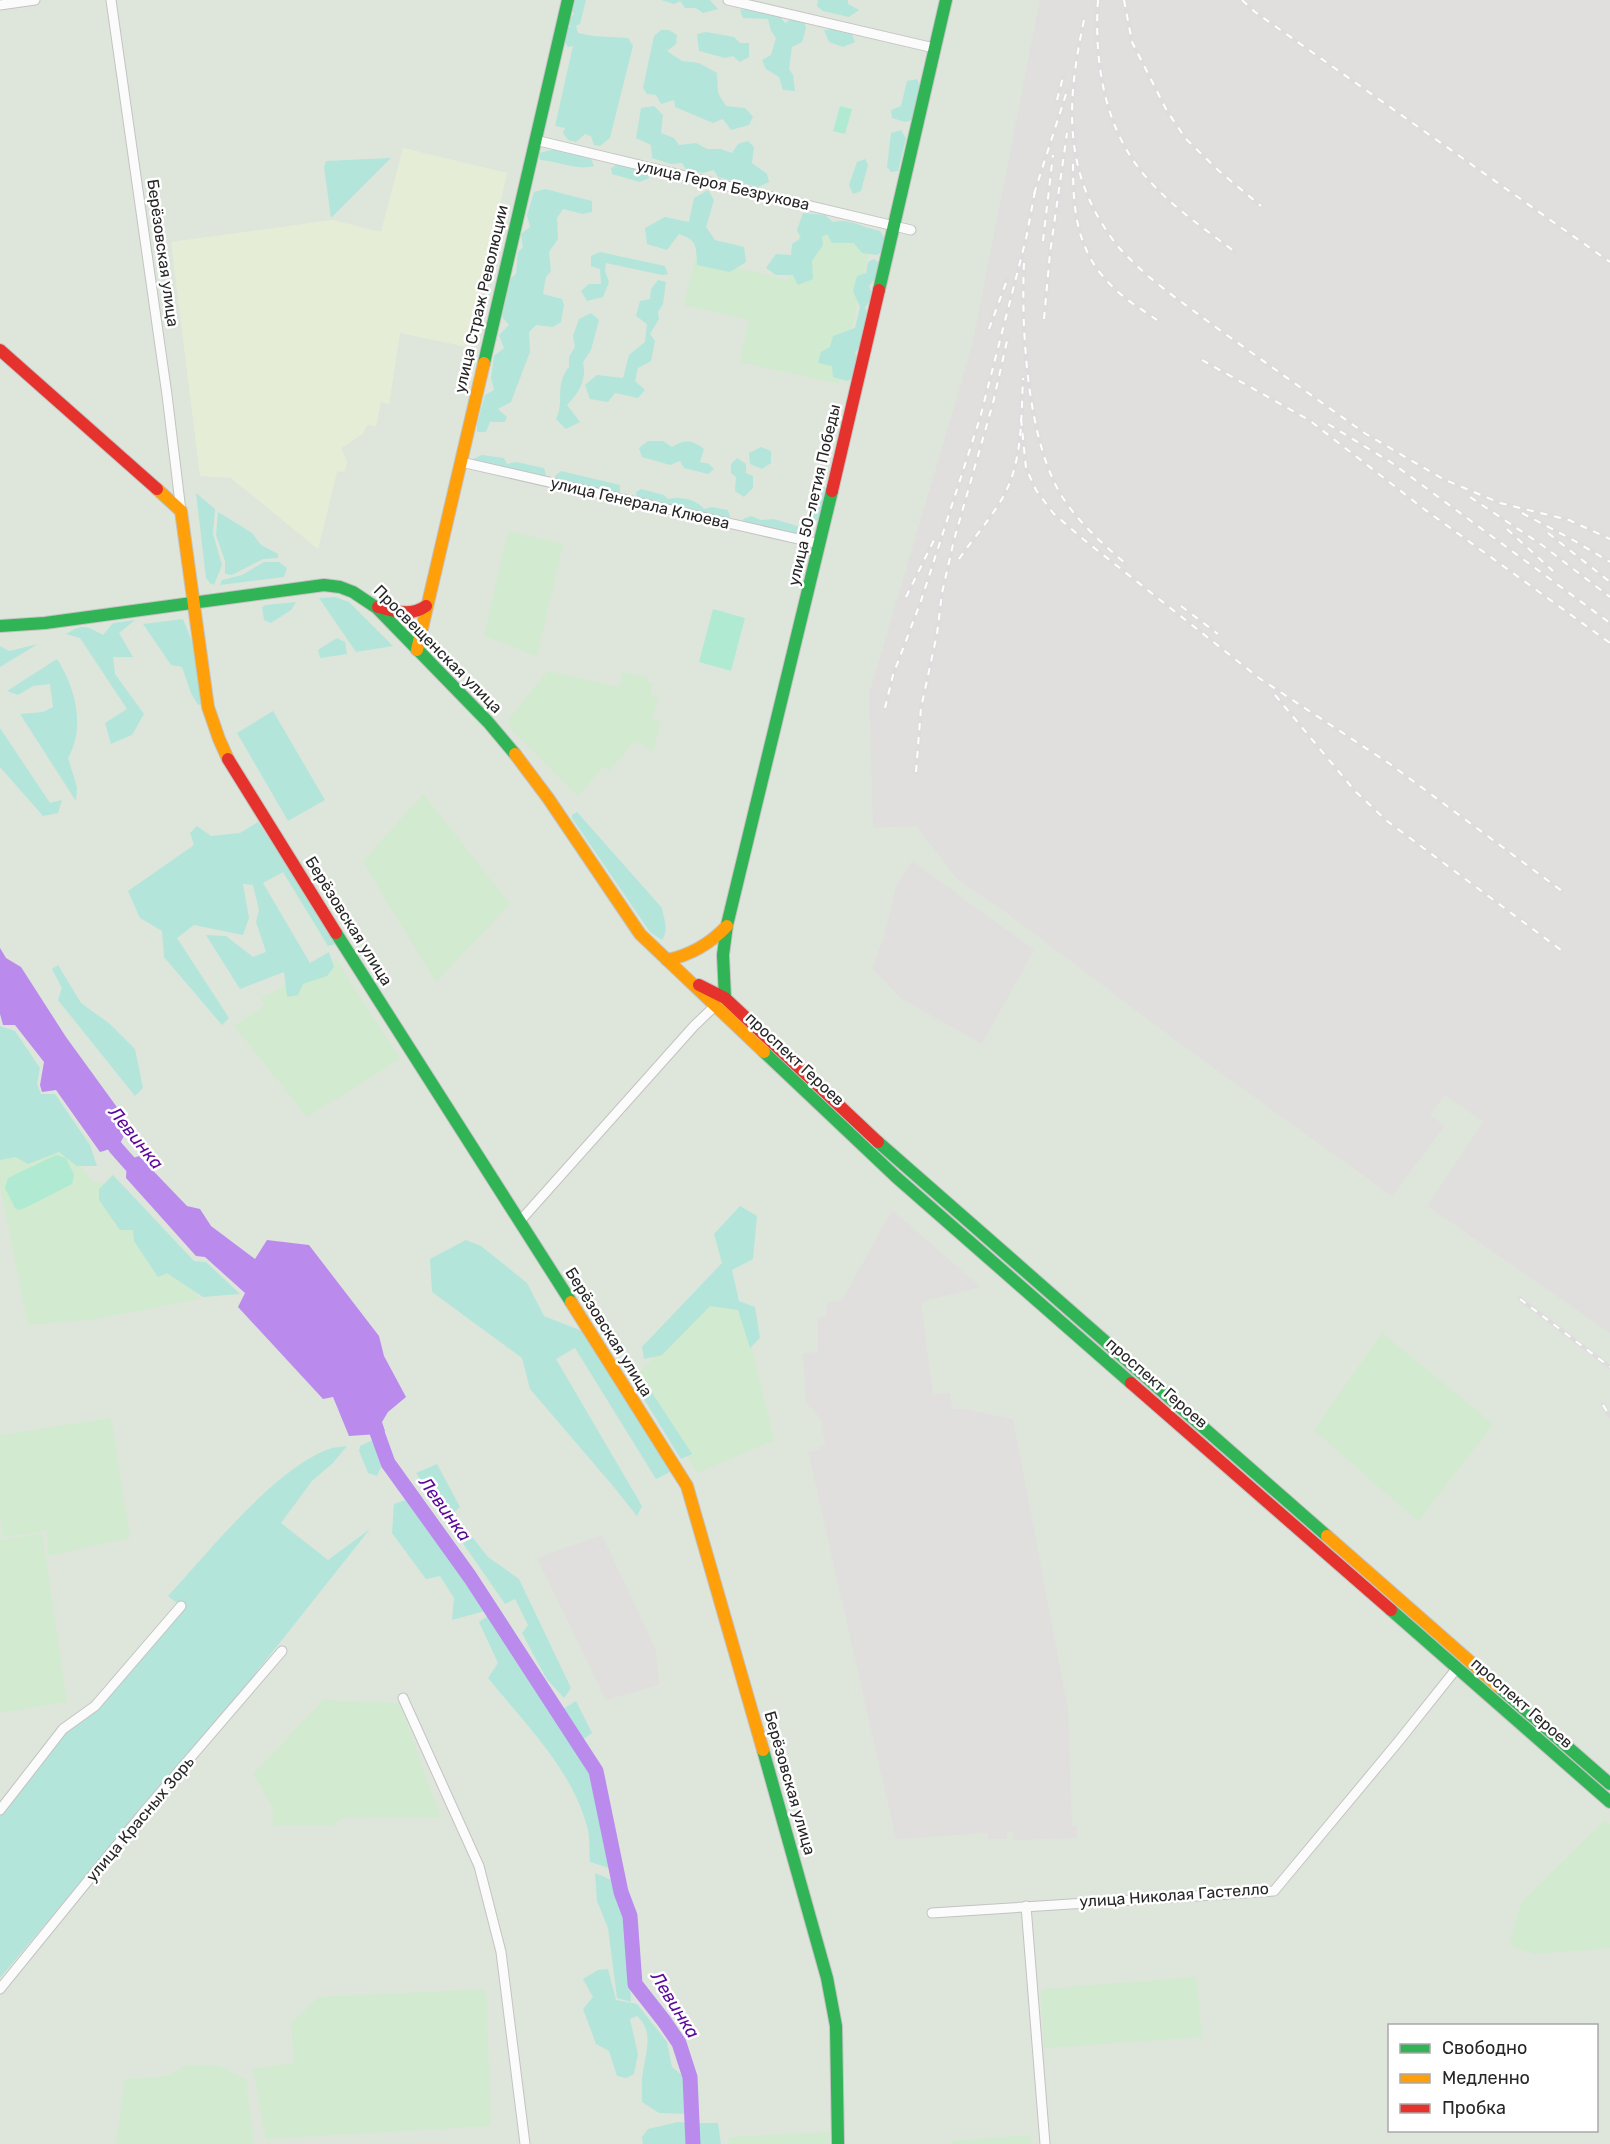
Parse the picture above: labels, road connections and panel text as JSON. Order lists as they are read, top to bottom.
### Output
{
  "streets": {
    "street": [
      "улица Героя Безрукова",
      "Берёзовская улица",
      "улица Страж Революции",
      "улица 50-летия Победы",
      "улица Генерала Клюева",
      "Просвещенская улица",
      "проспект Героев",
      "улица Красных Зорь",
      "улица Николая Гастелло"
    ]
  },
  "crossings": [
    ["улица Героя Безрукова", "улица Страж Революции"],
    ["улица Героя Безрукова", "улица 50-летия Победы"],
    ["Берёзовская улица", "Просвещенская улица"],
    ["улица Страж Революции", "улица Генерала Клюева"],
    ["улица Страж Революции", "Просвещенская улица"],
    ["улица 50-летия Победы", "улица Генерала Клюева"],
    ["улица 50-летия Победы", "проспект Героев"],
    ["Просвещенская улица", "проспект Героев"],
    ["проспект Героев", "улица Николая Гастелло"]
  ],
  "water": ["Левинка"],
  "legend": ["Свободно", "Медленно", "Пробка"]
}
